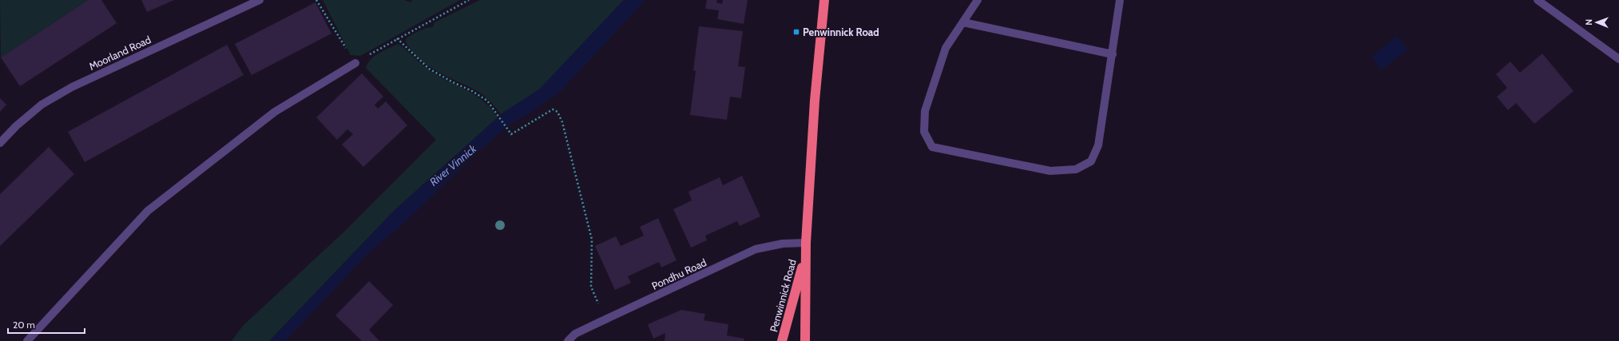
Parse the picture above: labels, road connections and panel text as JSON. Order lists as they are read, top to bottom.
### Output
{
  "streets": {
    "highway": ["Penwinnick Road"],
    "street": ["Moorland Road", "Pondhu Road"]
  },
  "crossings": [
    ["Pondhu Road", "Penwinnick Road"]
  ],
  "water": ["River Vinnick"],
  "places": {
    "transit": ["Penwinnick Road"]
  },
  "scale_bar": "20 m",
  "north": "left"
}
